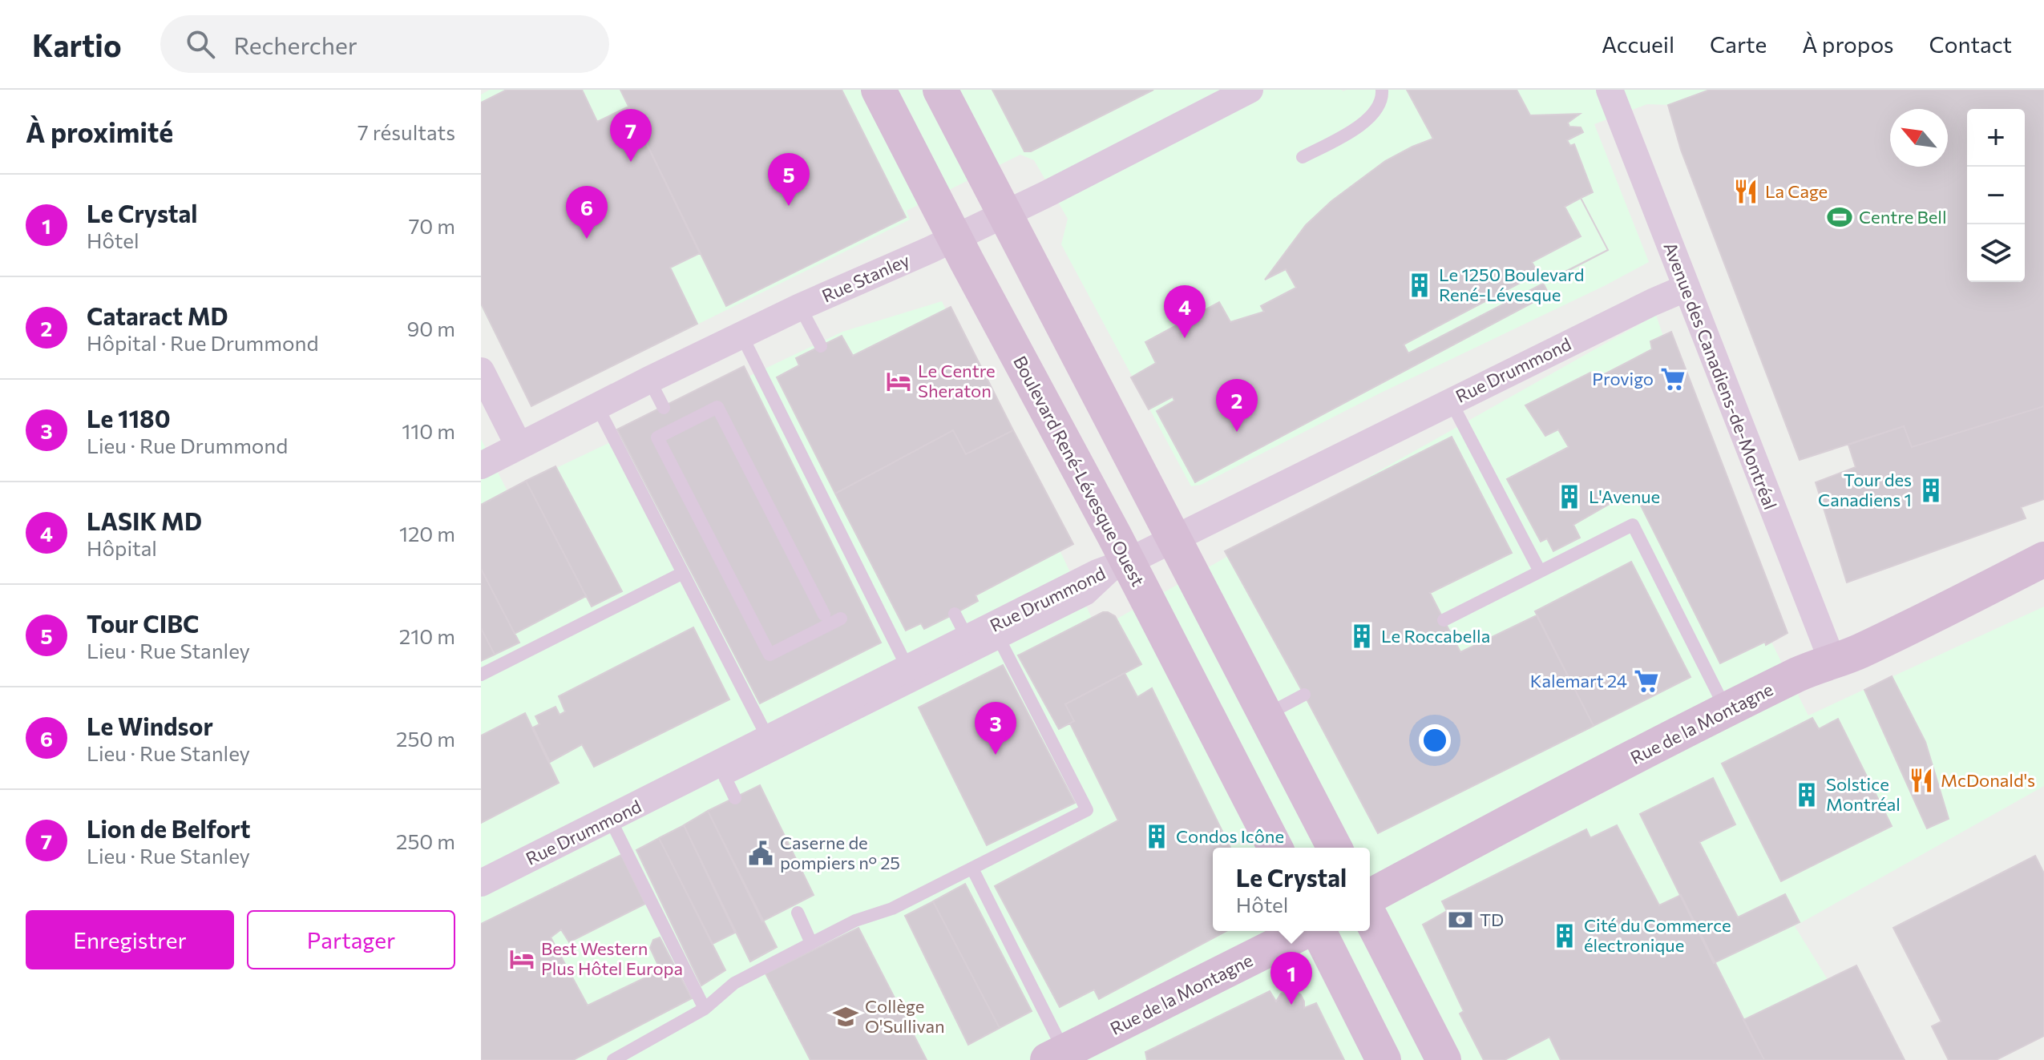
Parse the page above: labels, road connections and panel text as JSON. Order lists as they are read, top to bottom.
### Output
{
  "streets": {
    "main road": ["Boulevard René-Lévesque Ouest", "Rue de la Montagne"],
    "street": ["Rue Stanley", "Rue Drummond", "Avenue des Canadiens-de-Montréal"]
  },
  "crossings": [
    ["Rue Stanley", "Boulevard René-Lévesque Ouest"],
    ["Rue Drummond", "Avenue des Canadiens-de-Montréal"],
    ["Rue Drummond", "Boulevard René-Lévesque Ouest"],
    ["Avenue des Canadiens-de-Montréal", "Rue de la Montagne"]
  ],
  "places": {
    "restaurant": ["La Cage", "McDonald's"],
    "sports": ["Centre Bell"],
    "building": [
      "Le 1250 Boulevard René-Lévesque",
      "Tour des Canadiens 1",
      "L'Avenue",
      "Le Roccabella",
      "Solstice Montréal",
      "Condos Icône",
      "Cité du Commerce électronique"
    ],
    "supermarket": ["Provigo", "Kalemart 24"],
    "hotel": ["Le Centre Sheraton", "Best Western Plus Hôtel Europa"],
    "public building": ["Caserne de pompiers n° 25"],
    "bank": ["TD"],
    "school or university": ["Collège O'Sullivan"]
  },
  "north": "top left",
  "page": {
    "header": "Kartio",
    "search": "Rechercher",
    "nav": [
      "Accueil",
      "Carte",
      "À propos",
      "Contact"
    ],
    "heading": ["À proximité", "7 résultats"],
    "map_buttons": ["+", "−"],
    "pins": [
      "7",
      "5",
      "6",
      "4",
      "2",
      "3",
      "1"
    ],
    "list": [
      {
        "mark": "1",
        "name": "Le Crystal",
        "note": "Hôtel",
        "value": "70 m"
      },
      {
        "mark": "2",
        "name": "Cataract MD",
        "note": "Hôpital · Rue Drummond",
        "value": "90 m"
      },
      {
        "mark": "3",
        "name": "Le 1180",
        "note": "Lieu · Rue Drummond",
        "value": "110 m"
      },
      {
        "mark": "4",
        "name": "LASIK MD",
        "note": "Hôpital",
        "value": "120 m"
      },
      {
        "mark": "5",
        "name": "Tour CIBC",
        "note": "Lieu · Rue Stanley",
        "value": "210 m"
      },
      {
        "mark": "6",
        "name": "Le Windsor",
        "note": "Lieu · Rue Stanley",
        "value": "250 m"
      },
      {
        "mark": "7",
        "name": "Lion de Belfort",
        "note": "Lieu · Rue Stanley",
        "value": "250 m"
      }
    ],
    "popup": ["Le Crystal", "Hôtel"],
    "buttons": ["Enregistrer", "Partager"]
  }
}
